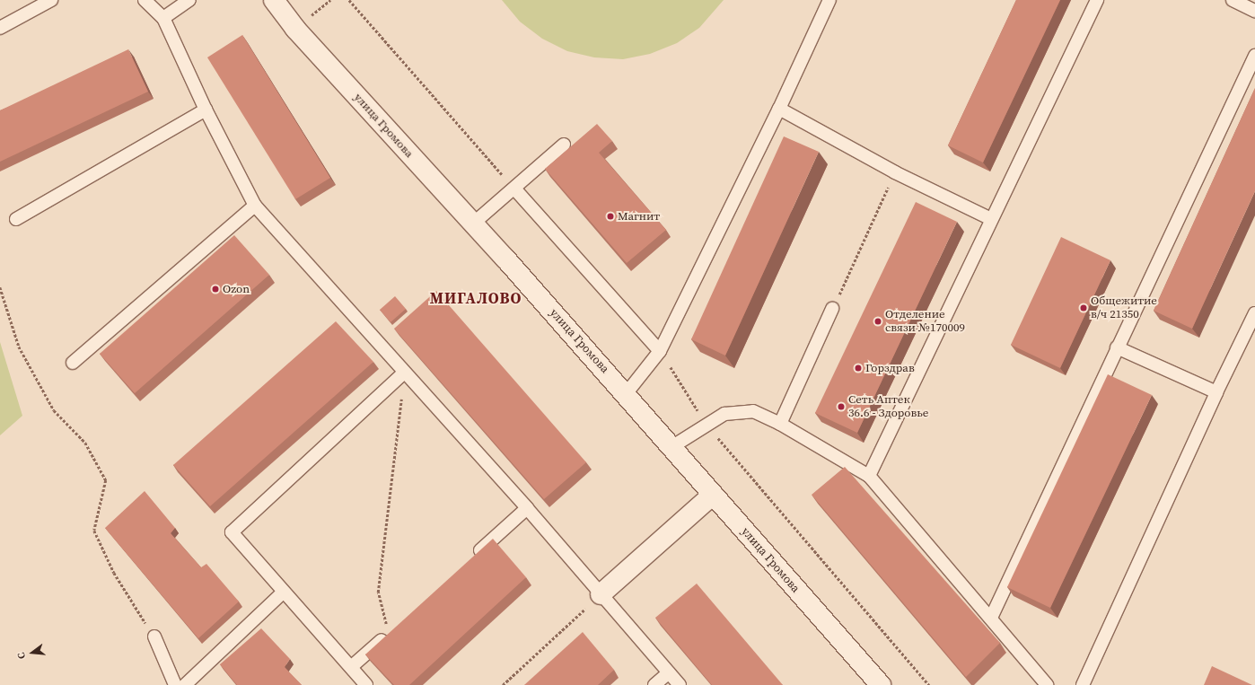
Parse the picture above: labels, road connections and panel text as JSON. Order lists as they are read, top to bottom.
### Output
{
  "streets": {
    "street": ["улица Громова"]
  },
  "districts": ["МИГАЛОВО"],
  "places": [
    "Магнит",
    "Ozon",
    "Общежитие в/ч 21350",
    "Отделение связи №170009",
    "Горздрав",
    "Сеть Аптек 36.6 - Здоровье"
  ],
  "north": "left"
}
